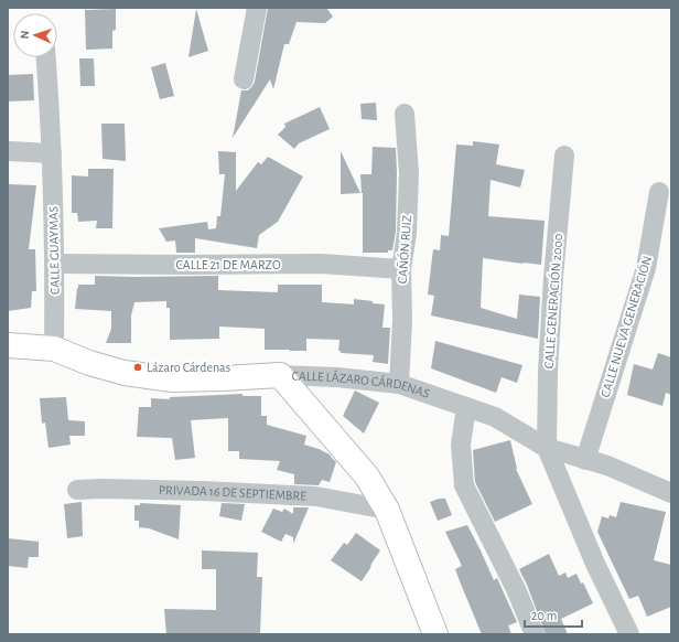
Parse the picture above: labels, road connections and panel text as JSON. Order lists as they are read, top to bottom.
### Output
{
  "streets": {
    "street": [
      "CAÑÓN RUIZ",
      "CALLE GUAYMAS",
      "CALLE 21 DE MARZO",
      "CALLE GENERACIÓN 2000",
      "CALLE NUEVA GENERACIÓN",
      "CALLE LÁZARO CÁRDENAS",
      "PRIVADA 16 DE SEPTIEMBRE"
    ]
  },
  "crossings": [
    ["CAÑÓN RUIZ", "CALLE 21 DE MARZO"],
    ["CAÑÓN RUIZ", "CALLE LÁZARO CÁRDENAS"],
    ["CALLE GUAYMAS", "CALLE 21 DE MARZO"],
    ["CALLE GUAYMAS", "CALLE LÁZARO CÁRDENAS"],
    ["CALLE GENERACIÓN 2000", "CALLE LÁZARO CÁRDENAS"],
    ["CALLE NUEVA GENERACIÓN", "CALLE LÁZARO CÁRDENAS"]
  ],
  "places": ["Lázaro Cárdenas"],
  "scale_bar": "20 m",
  "north": "left"
}
